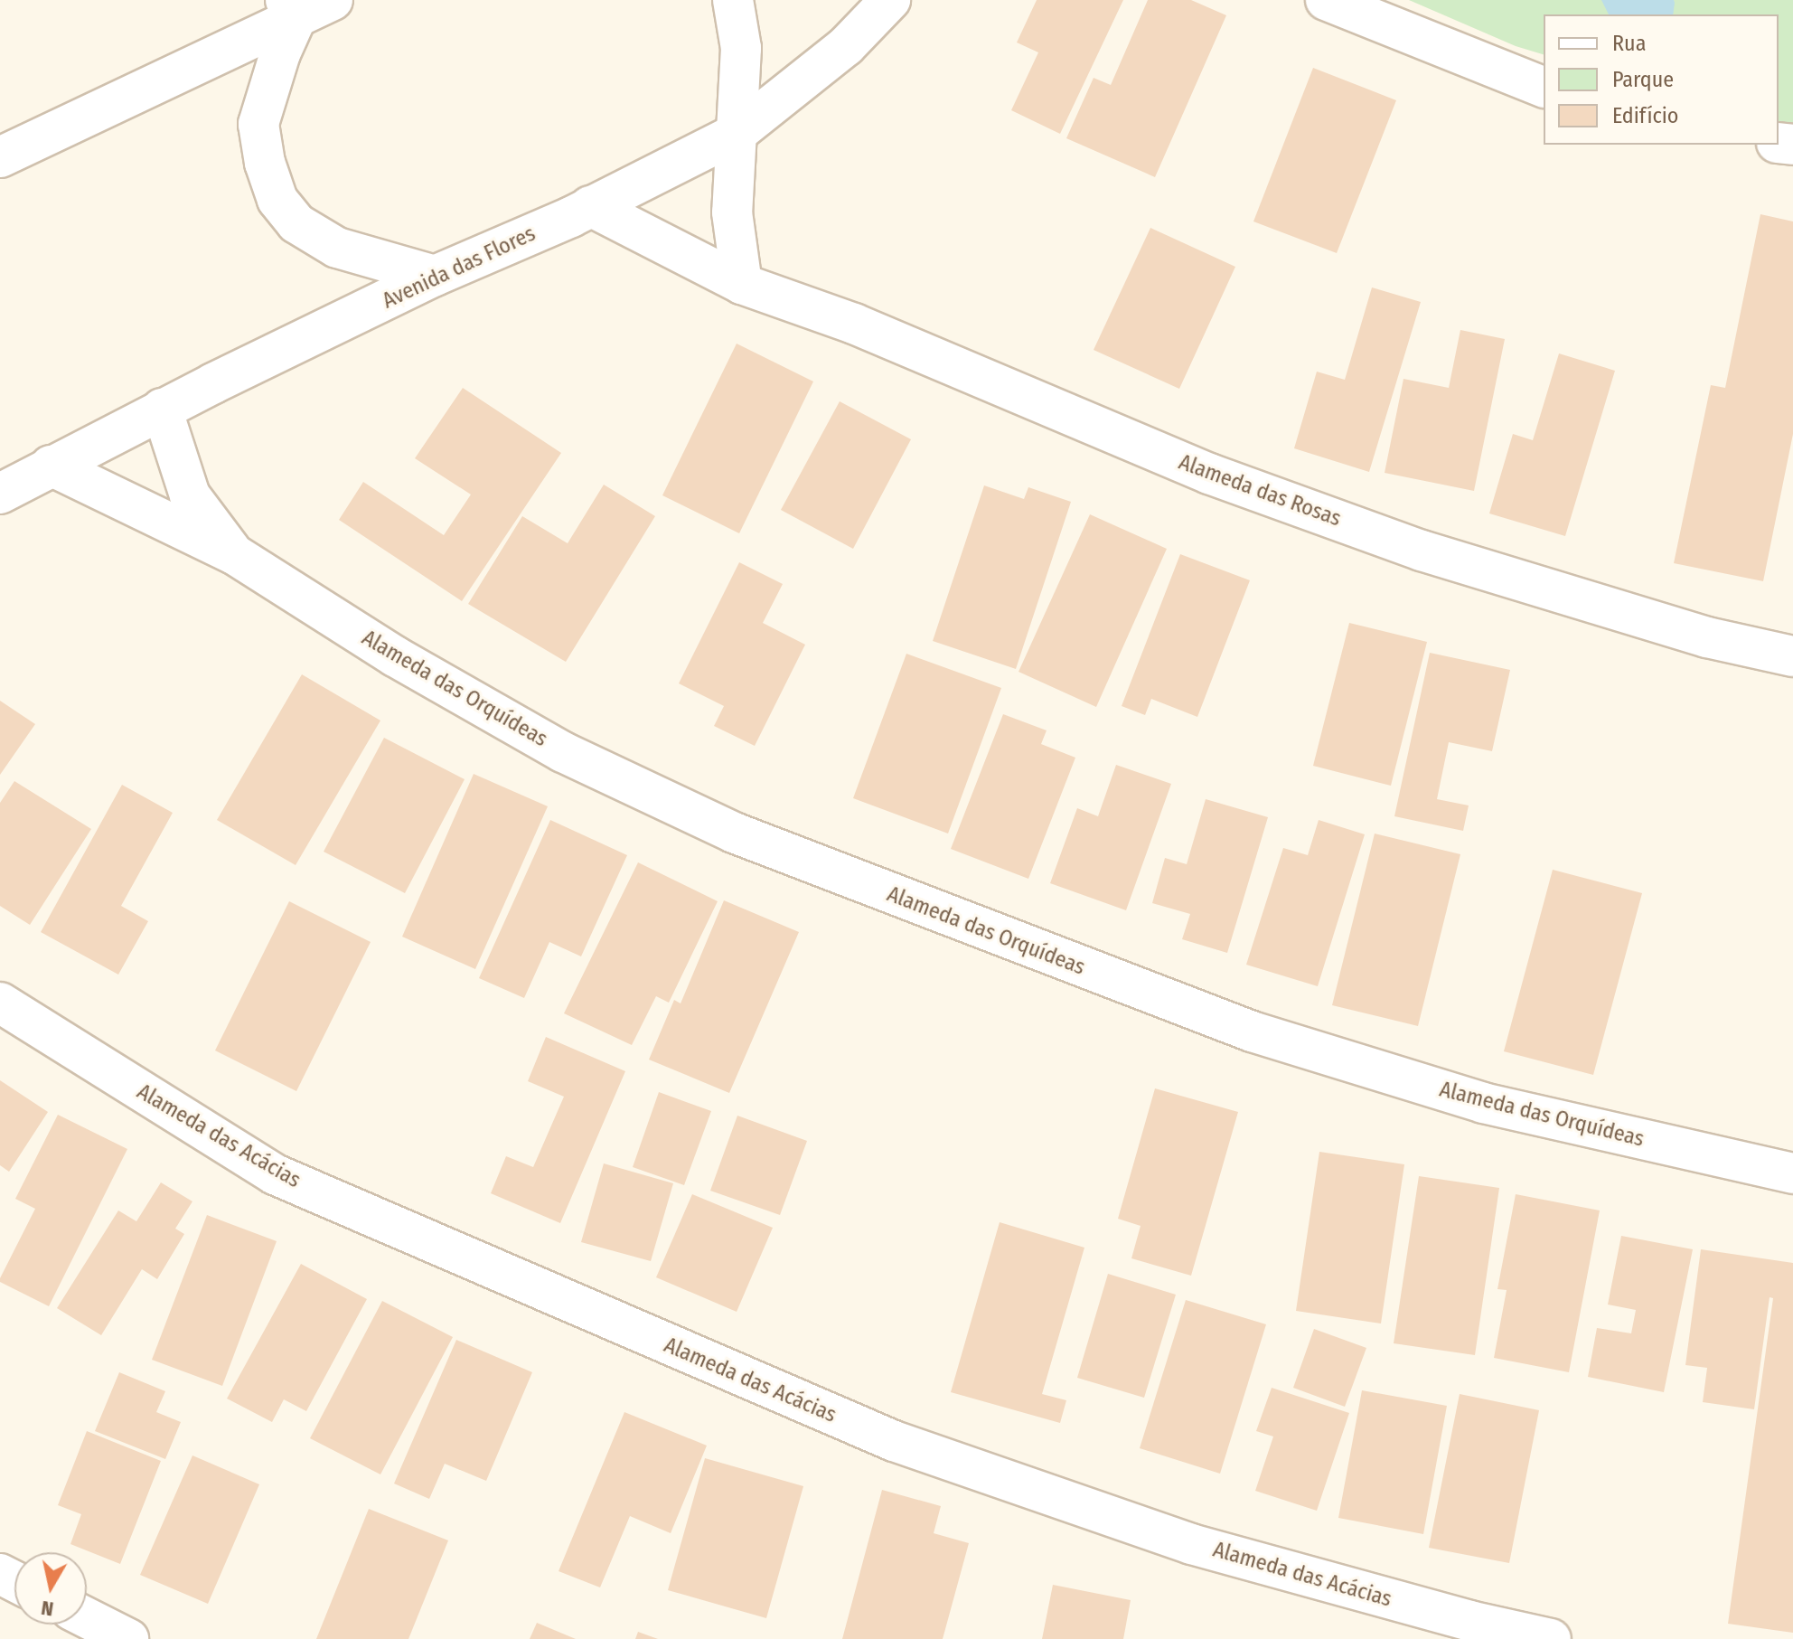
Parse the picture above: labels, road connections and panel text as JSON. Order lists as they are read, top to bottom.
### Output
{
  "streets": {
    "street": [
      "Avenida das Flores",
      "Alameda das Rosas",
      "Alameda das Orquídeas",
      "Alameda das Acácias"
    ]
  },
  "crossings": [
    ["Avenida das Flores", "Alameda das Rosas"],
    ["Avenida das Flores", "Alameda das Orquídeas"]
  ],
  "legend": ["Rua", "Parque", "Edifício"],
  "north": "bottom"
}
